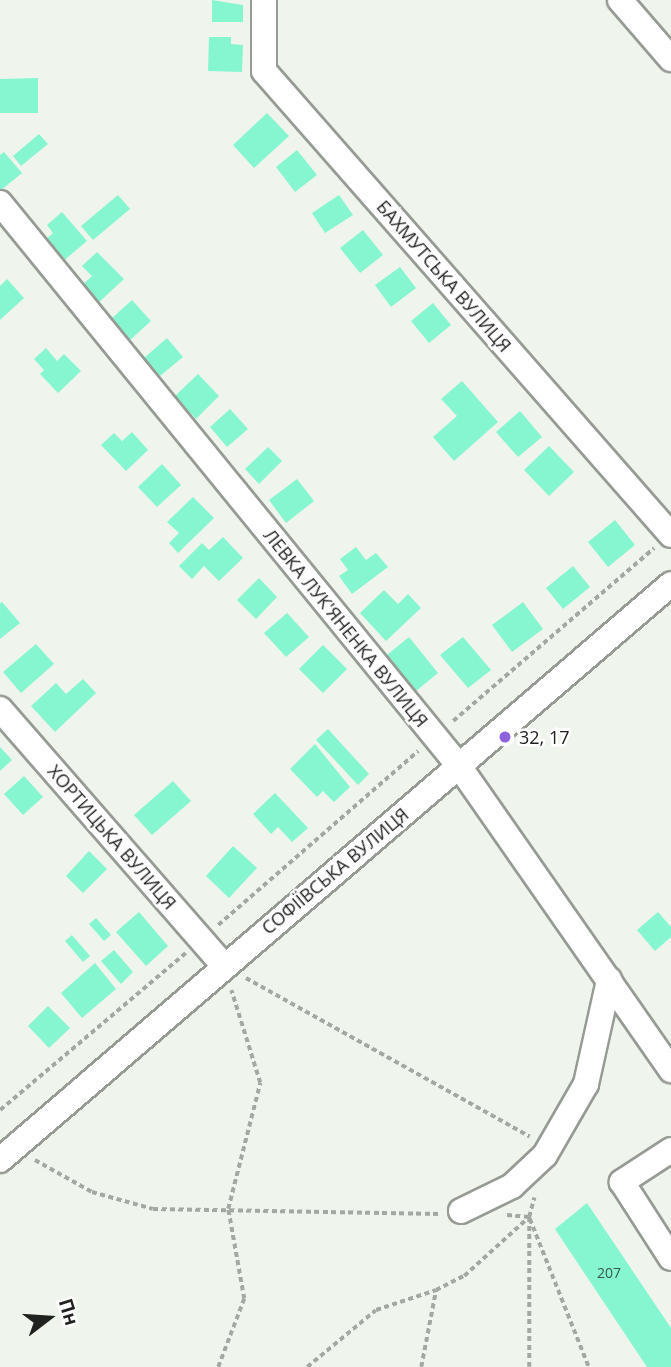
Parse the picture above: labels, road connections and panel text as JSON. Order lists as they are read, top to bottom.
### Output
{
  "streets": {
    "street": [
      "БАХМУТСЬКА ВУЛИЦЯ",
      "ЛЕВКА ЛУК'ЯНЕНКА ВУЛИЦЯ",
      "ХОРТИЦЬКА ВУЛИЦЯ",
      "СОФІЇВСЬКА ВУЛИЦЯ"
    ]
  },
  "crossings": [
    ["ЛЕВКА ЛУК'ЯНЕНКА ВУЛИЦЯ", "СОФІЇВСЬКА ВУЛИЦЯ"],
    ["ХОРТИЦЬКА ВУЛИЦЯ", "СОФІЇВСЬКА ВУЛИЦЯ"]
  ],
  "places": ["32, 17"],
  "house_numbers": ["207"],
  "north": "right"
}
